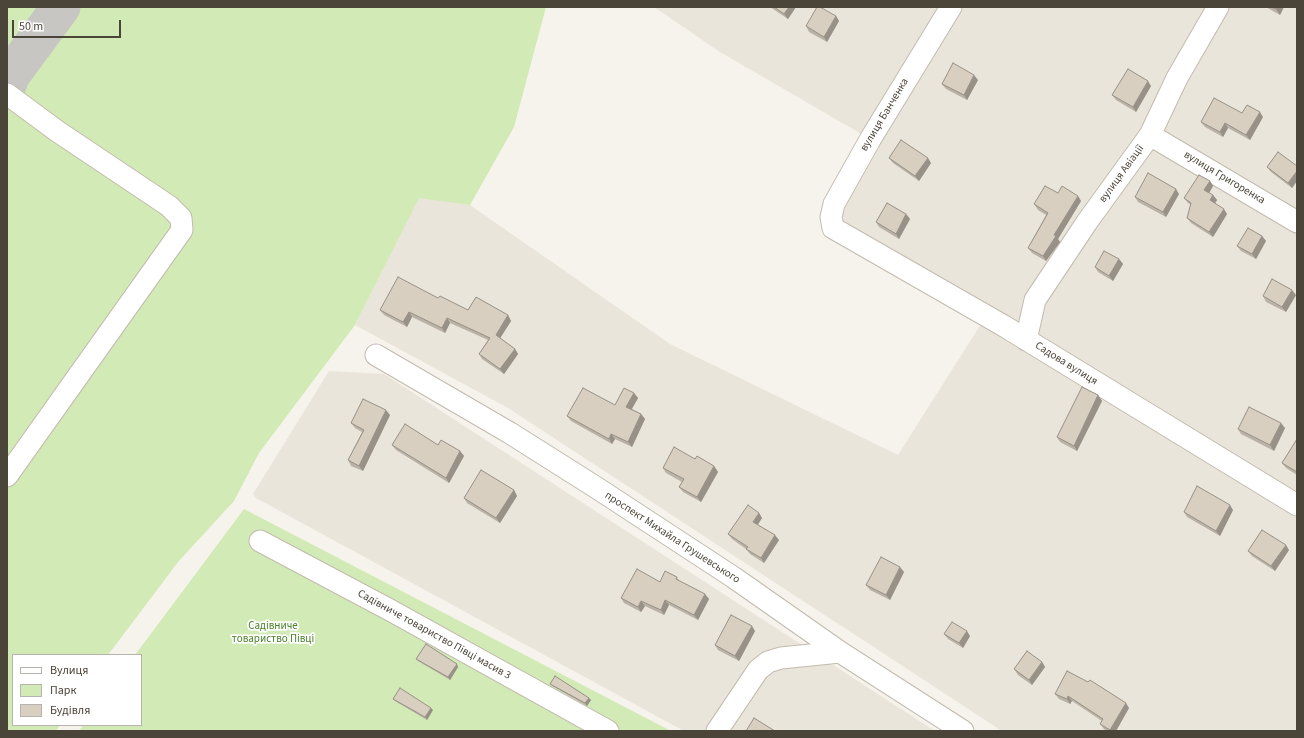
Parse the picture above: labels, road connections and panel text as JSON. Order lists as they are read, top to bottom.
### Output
{
  "streets": {
    "street": [
      "вулиця Банченка",
      "вулиця Авіації",
      "вулиця Григоренка",
      "Садова вулиця",
      "проспект Михайла Грушевського",
      "Садівниче товариство Півці масив 3"
    ]
  },
  "crossings": [
    ["вулиця Банченка", "Садова вулиця"],
    ["вулиця Авіації", "вулиця Григоренка"],
    ["вулиця Авіації", "Садова вулиця"]
  ],
  "parks": ["Садівниче товариство Півці"],
  "legend": ["Вулиця", "Парк", "Будівля"],
  "scale_bar": "50 m"
}
